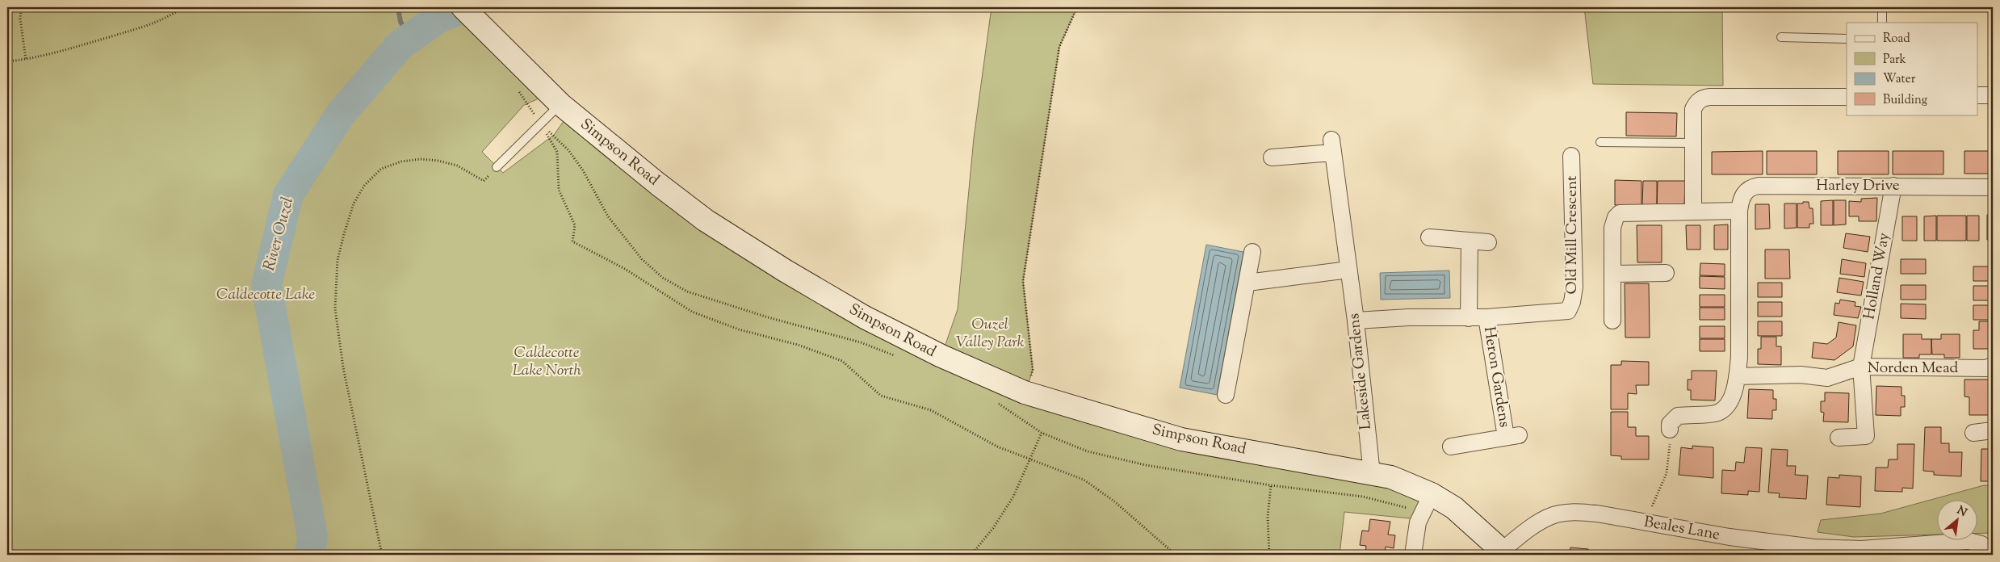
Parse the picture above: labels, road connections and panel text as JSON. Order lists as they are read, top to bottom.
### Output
{
  "streets": {
    "street": [
      "Simpson Road",
      "Harley Drive",
      "Old Mill Crescent",
      "Holland Way",
      "Norden Mead",
      "Lakeside Gardens",
      "Heron Gardens",
      "Beales Lane"
    ]
  },
  "crossings": [
    ["Simpson Road", "Lakeside Gardens"],
    ["Simpson Road", "Beales Lane"],
    ["Harley Drive", "Holland Way"],
    ["Harley Drive", "Norden Mead"],
    ["Old Mill Crescent", "Lakeside Gardens"],
    ["Old Mill Crescent", "Heron Gardens"],
    ["Holland Way", "Norden Mead"]
  ],
  "water": ["River Ouzel"],
  "parks": ["Caldecotte Lake", "Ouzel Valley Park", "Caldecotte Lake North"],
  "legend": [
    "Road",
    "Park",
    "Water",
    "Building"
  ],
  "north": "top right"
}
